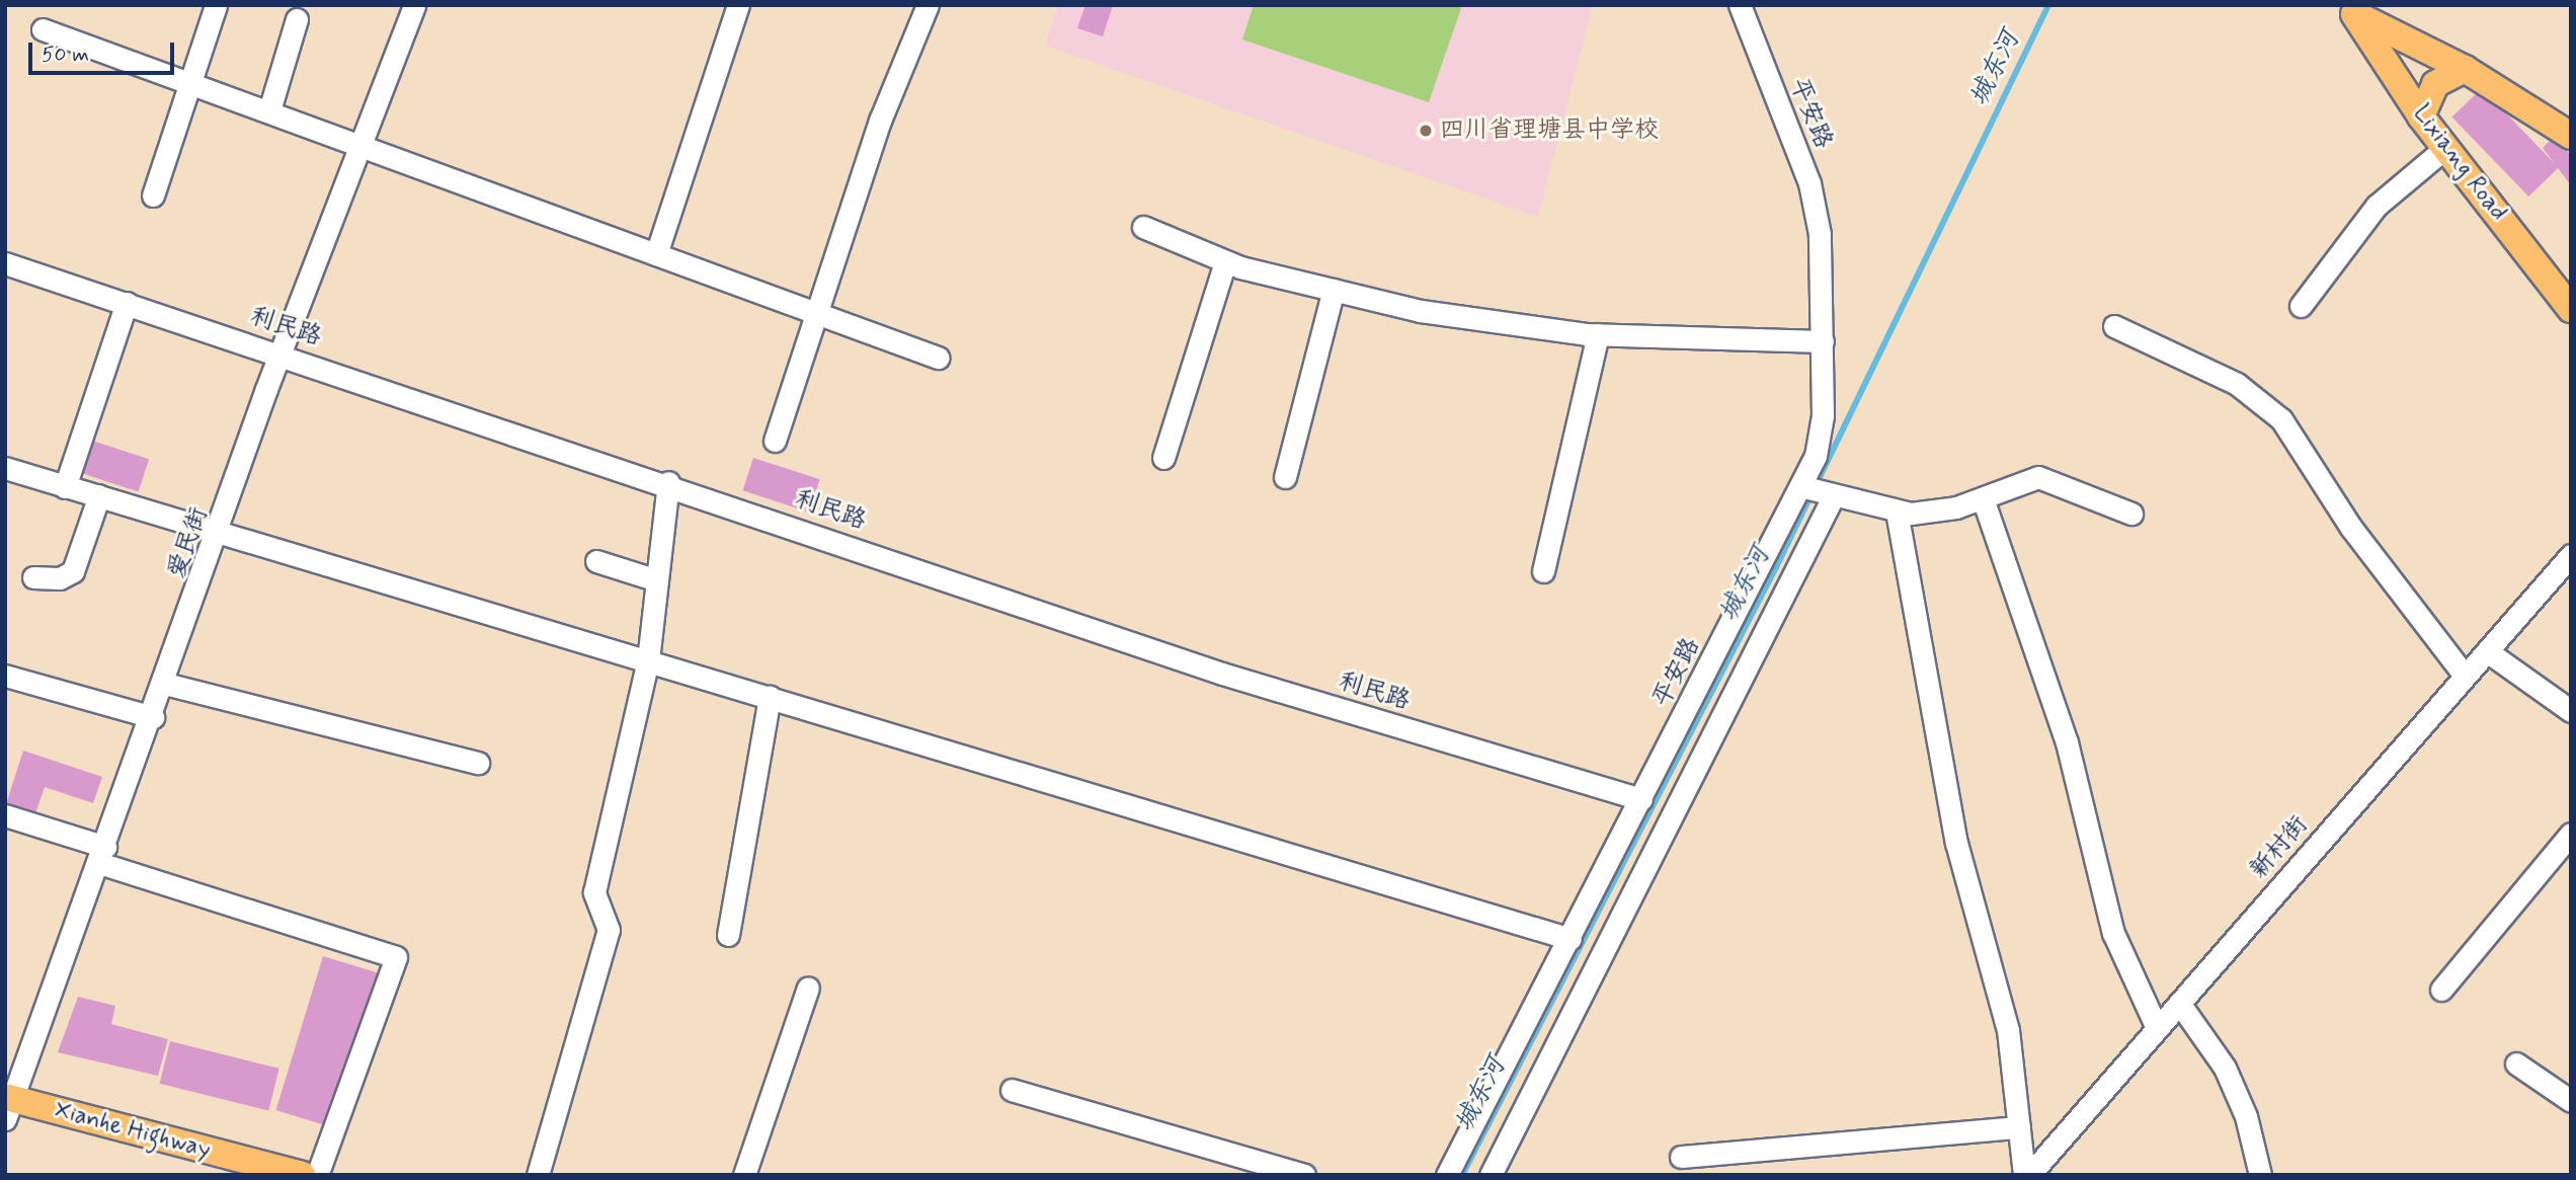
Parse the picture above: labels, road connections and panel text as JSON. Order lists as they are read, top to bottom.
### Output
{
  "streets": {
    "main road": ["Lixiang Road", "Xianhe Highway"],
    "street": [
      "平安路",
      "利民路",
      "爱民街",
      "新村街"
    ]
  },
  "crossings": [
    ["平安路", "利民路"],
    ["利民路", "爱民街"],
    ["爱民街", "Xianhe Highway"]
  ],
  "water": ["城东河"],
  "places": ["四川省理塘县中学校"],
  "scale_bar": "50 m"
}
